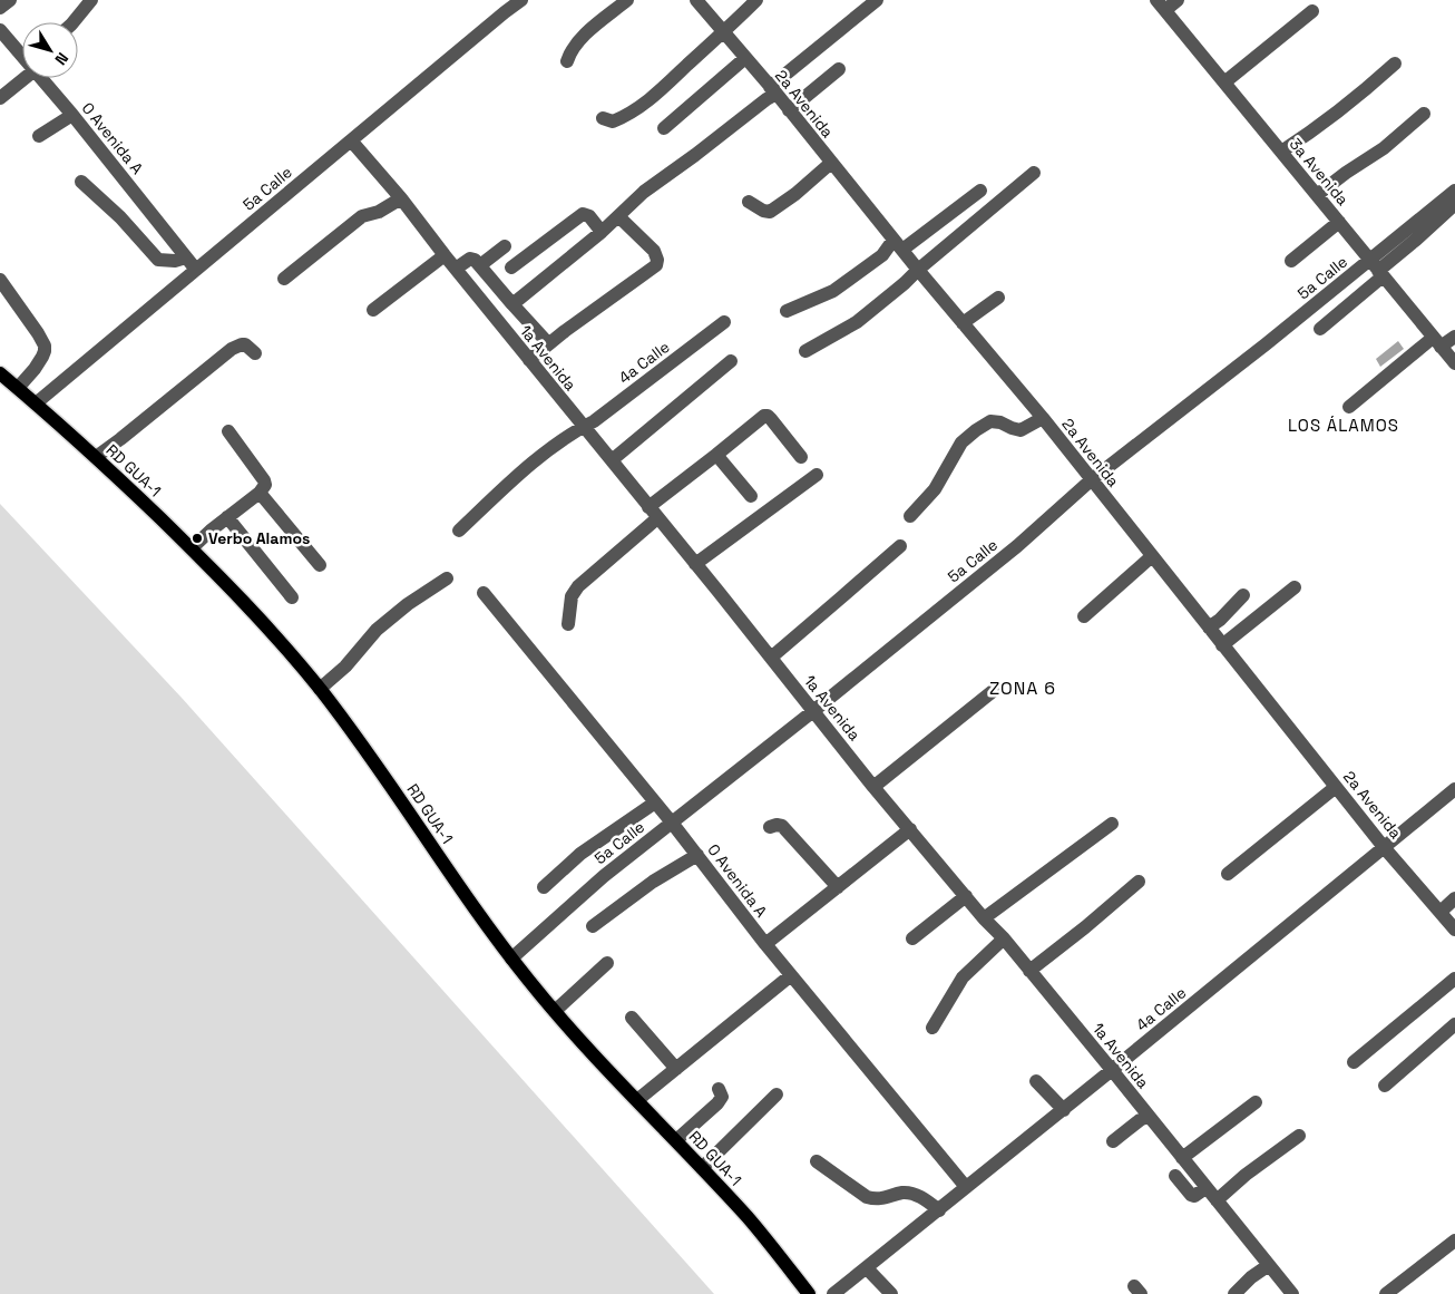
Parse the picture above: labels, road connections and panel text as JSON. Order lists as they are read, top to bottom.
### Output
{
  "streets": {
    "main road": ["RD GUA-1"],
    "street": [
      "2a Avenida",
      "0 Avenida A",
      "3a Avenida",
      "5a Calle",
      "1a Avenida",
      "4a Calle"
    ]
  },
  "crossings": [
    ["2a Avenida", "5a Calle"],
    ["2a Avenida", "4a Calle"],
    ["0 Avenida A", "5a Calle"],
    ["0 Avenida A", "4a Calle"],
    ["3a Avenida", "5a Calle"],
    ["5a Calle", "1a Avenida"],
    ["5a Calle", "RD GUA-1"],
    ["1a Avenida", "4a Calle"]
  ],
  "districts": ["LOS ÁLAMOS", "ZONA 6"],
  "places": ["Verbo Alamos"],
  "north": "bottom right"
}
